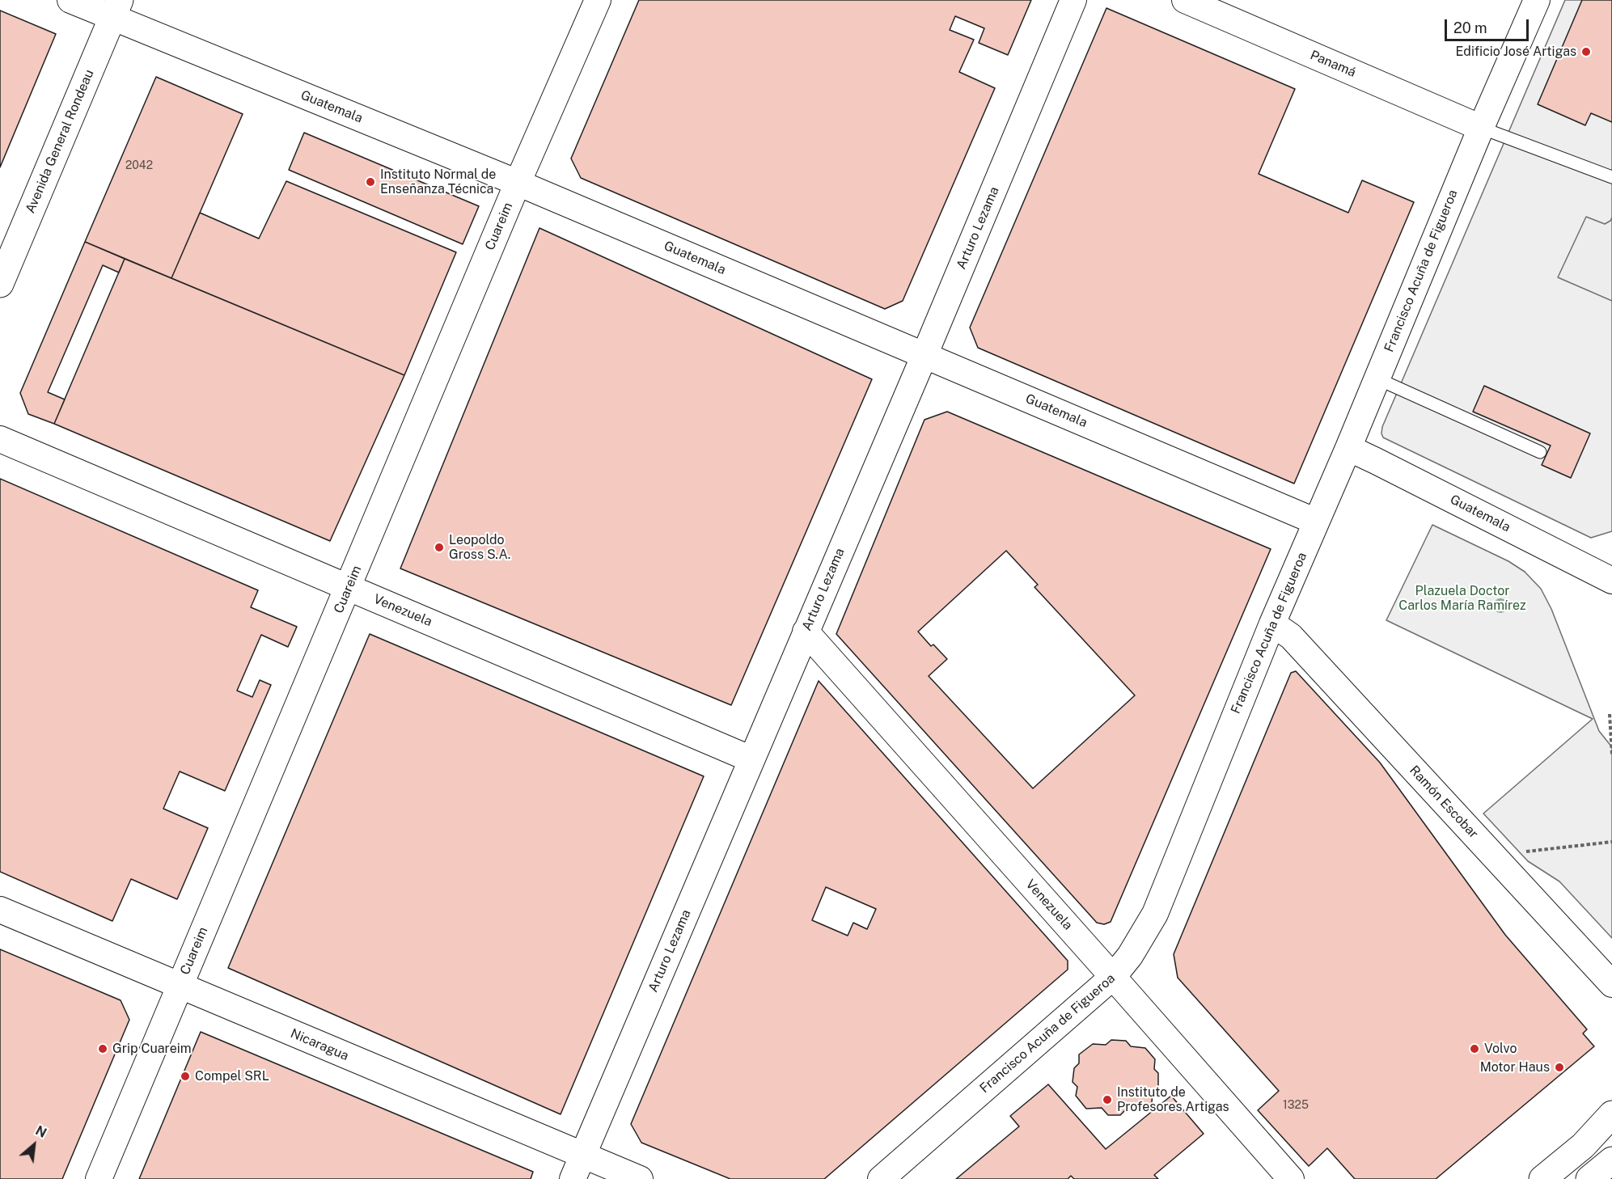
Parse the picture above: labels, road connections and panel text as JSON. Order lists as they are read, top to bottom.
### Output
{
  "streets": {
    "street": [
      "Panamá",
      "Guatemala",
      "Avenida General Rondeau",
      "Cuareim",
      "Arturo Lezama",
      "Francisco Acuña de Figueroa",
      "Venezuela",
      "Ramón Escobar",
      "Nicaragua"
    ]
  },
  "crossings": [
    ["Panamá", "Francisco Acuña de Figueroa"],
    ["Guatemala", "Avenida General Rondeau"],
    ["Guatemala", "Cuareim"],
    ["Guatemala", "Arturo Lezama"],
    ["Guatemala", "Francisco Acuña de Figueroa"],
    ["Cuareim", "Venezuela"],
    ["Cuareim", "Nicaragua"],
    ["Arturo Lezama", "Venezuela"],
    ["Arturo Lezama", "Nicaragua"],
    ["Francisco Acuña de Figueroa", "Venezuela"],
    ["Francisco Acuña de Figueroa", "Ramón Escobar"]
  ],
  "parks": ["Plazuela Doctor Carlos María Ramírez"],
  "places": [
    "Edificio José Artigas",
    "Instituto Normal de Enseñanza Técnica",
    "Leopoldo Gross S.A.",
    "Grip Cuareim",
    "Volvo",
    "Motor Haus",
    "Compel SRL",
    "Instituto de Profesores Artigas"
  ],
  "house_numbers": ["2042", "1325"],
  "scale_bar": "20 m",
  "north": "top right"
}
